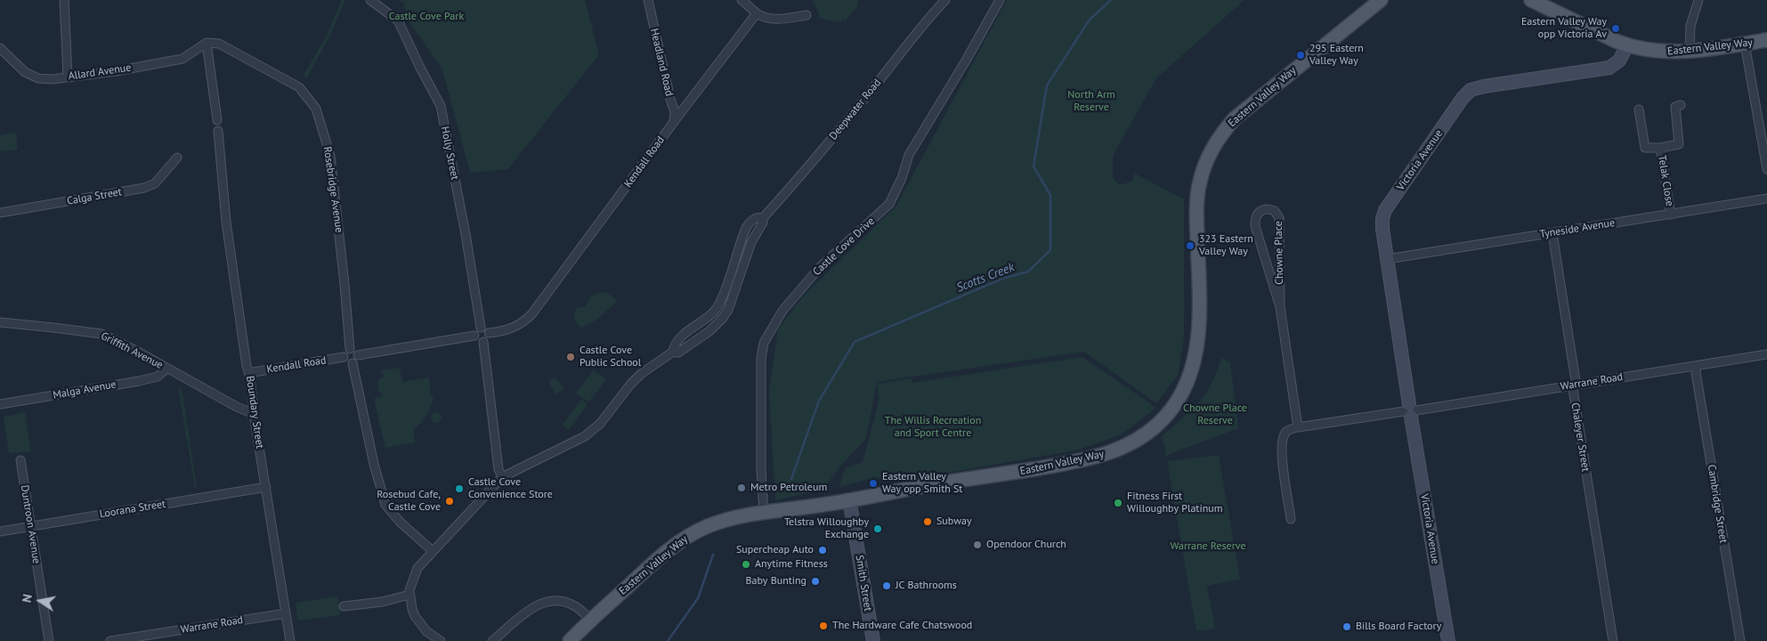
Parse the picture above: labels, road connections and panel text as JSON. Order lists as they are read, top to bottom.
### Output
{
  "streets": {
    "main road": ["Eastern Valley Way"],
    "street": [
      "Headland Road",
      "Allard Avenue",
      "Deepwater Road",
      "Holly Street",
      "Victoria Avenue",
      "Kendall Road",
      "Telak Close",
      "Rosebridge Avenue",
      "Calga Street",
      "Tyneside Avenue",
      "Castle Cove Drive",
      "Chowne Place",
      "Griffith Avenue",
      "Warrane Road",
      "Malga Avenue",
      "Boundary Street",
      "Chaleyer Street",
      "Cambridge Street",
      "Loorana Street",
      "Duntroon Avenue",
      "Smith Street"
    ]
  },
  "crossings": [
    ["Eastern Valley Way", "Victoria Avenue"],
    ["Eastern Valley Way", "Castle Cove Drive"],
    ["Eastern Valley Way", "Smith Street"],
    ["Headland Road", "Kendall Road"],
    ["Allard Avenue", "Rosebridge Avenue"],
    ["Holly Street", "Kendall Road"],
    ["Victoria Avenue", "Tyneside Avenue"],
    ["Victoria Avenue", "Warrane Road"],
    ["Kendall Road", "Rosebridge Avenue"],
    ["Kendall Road", "Boundary Street"],
    ["Telak Close", "Tyneside Avenue"],
    ["Tyneside Avenue", "Chaleyer Street"],
    ["Chowne Place", "Warrane Road"],
    ["Griffith Avenue", "Malga Avenue"],
    ["Griffith Avenue", "Boundary Street"],
    ["Warrane Road", "Boundary Street"],
    ["Warrane Road", "Chaleyer Street"],
    ["Warrane Road", "Cambridge Street"],
    ["Boundary Street", "Loorana Street"],
    ["Loorana Street", "Duntroon Avenue"]
  ],
  "water": ["Scotts Creek"],
  "parks": [
    "Castle Cove Park",
    "North Arm Reserve",
    "Chowne Place Reserve",
    "The Willis Recreation and Sport Centre",
    "Warrane Reserve"
  ],
  "places": [
    "Eastern Valley Way opp Victoria Av",
    "295 Eastern Valley Way",
    "323 Eastern Valley Way",
    "Castle Cove Public School",
    "Eastern Valley Way opp Smith St",
    "Metro Petroleum",
    "Castle Cove Convenience Store",
    "Rosebud Cafe, Castle Cove",
    "Fitness First Willoughby Platinum",
    "Subway",
    "Telstra Willoughby Exchange",
    "Opendoor Church",
    "Supercheap Auto",
    "Anytime Fitness",
    "Baby Bunting",
    "JC Bathrooms",
    "The Hardware Cafe Chatswood",
    "Bills Board Factory"
  ],
  "north": "left"
}
